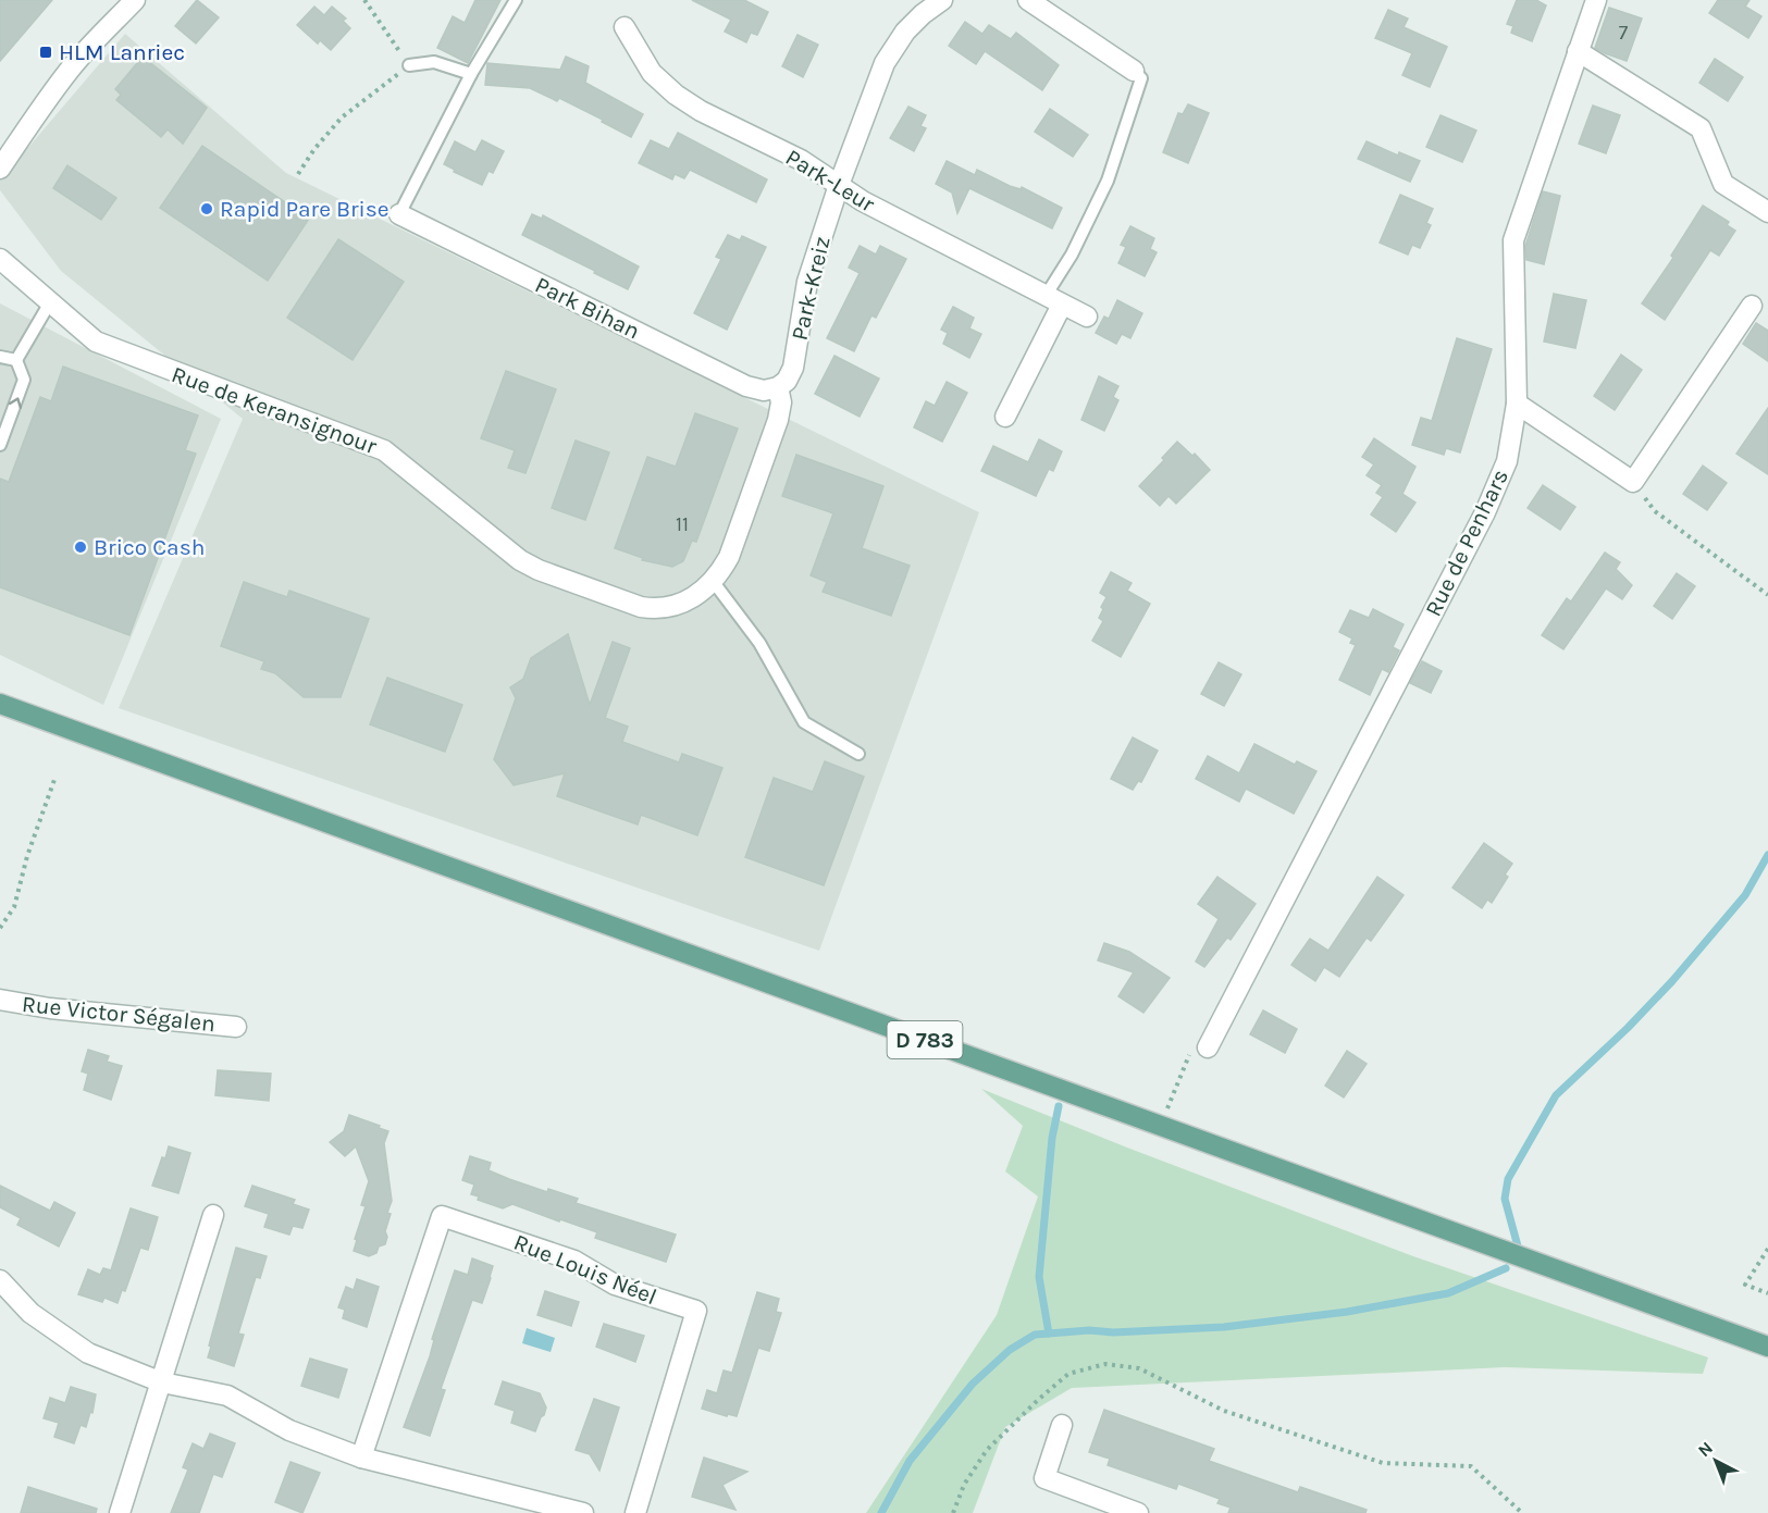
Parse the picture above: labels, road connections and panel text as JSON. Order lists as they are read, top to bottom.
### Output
{
  "streets": {
    "main road": ["D 783"],
    "street": [
      "Park-Leur",
      "Park-Kreiz",
      "Park Bihan",
      "Rue de Keransignour",
      "Rue de Penhars",
      "Rue Victor Ségalen",
      "Rue Louis Néel"
    ]
  },
  "crossings": [
    ["Park-Leur", "Park-Kreiz"],
    ["Park-Kreiz", "Park Bihan"],
    ["Park-Kreiz", "Rue de Keransignour"],
    ["Park Bihan", "Rue de Keransignour"]
  ],
  "places": {
    "transit": ["HLM Lanriec"],
    "other": ["Rapid Pare Brise", "Brico Cash"]
  },
  "house_numbers": ["7", "11"],
  "north": "top left"
}
